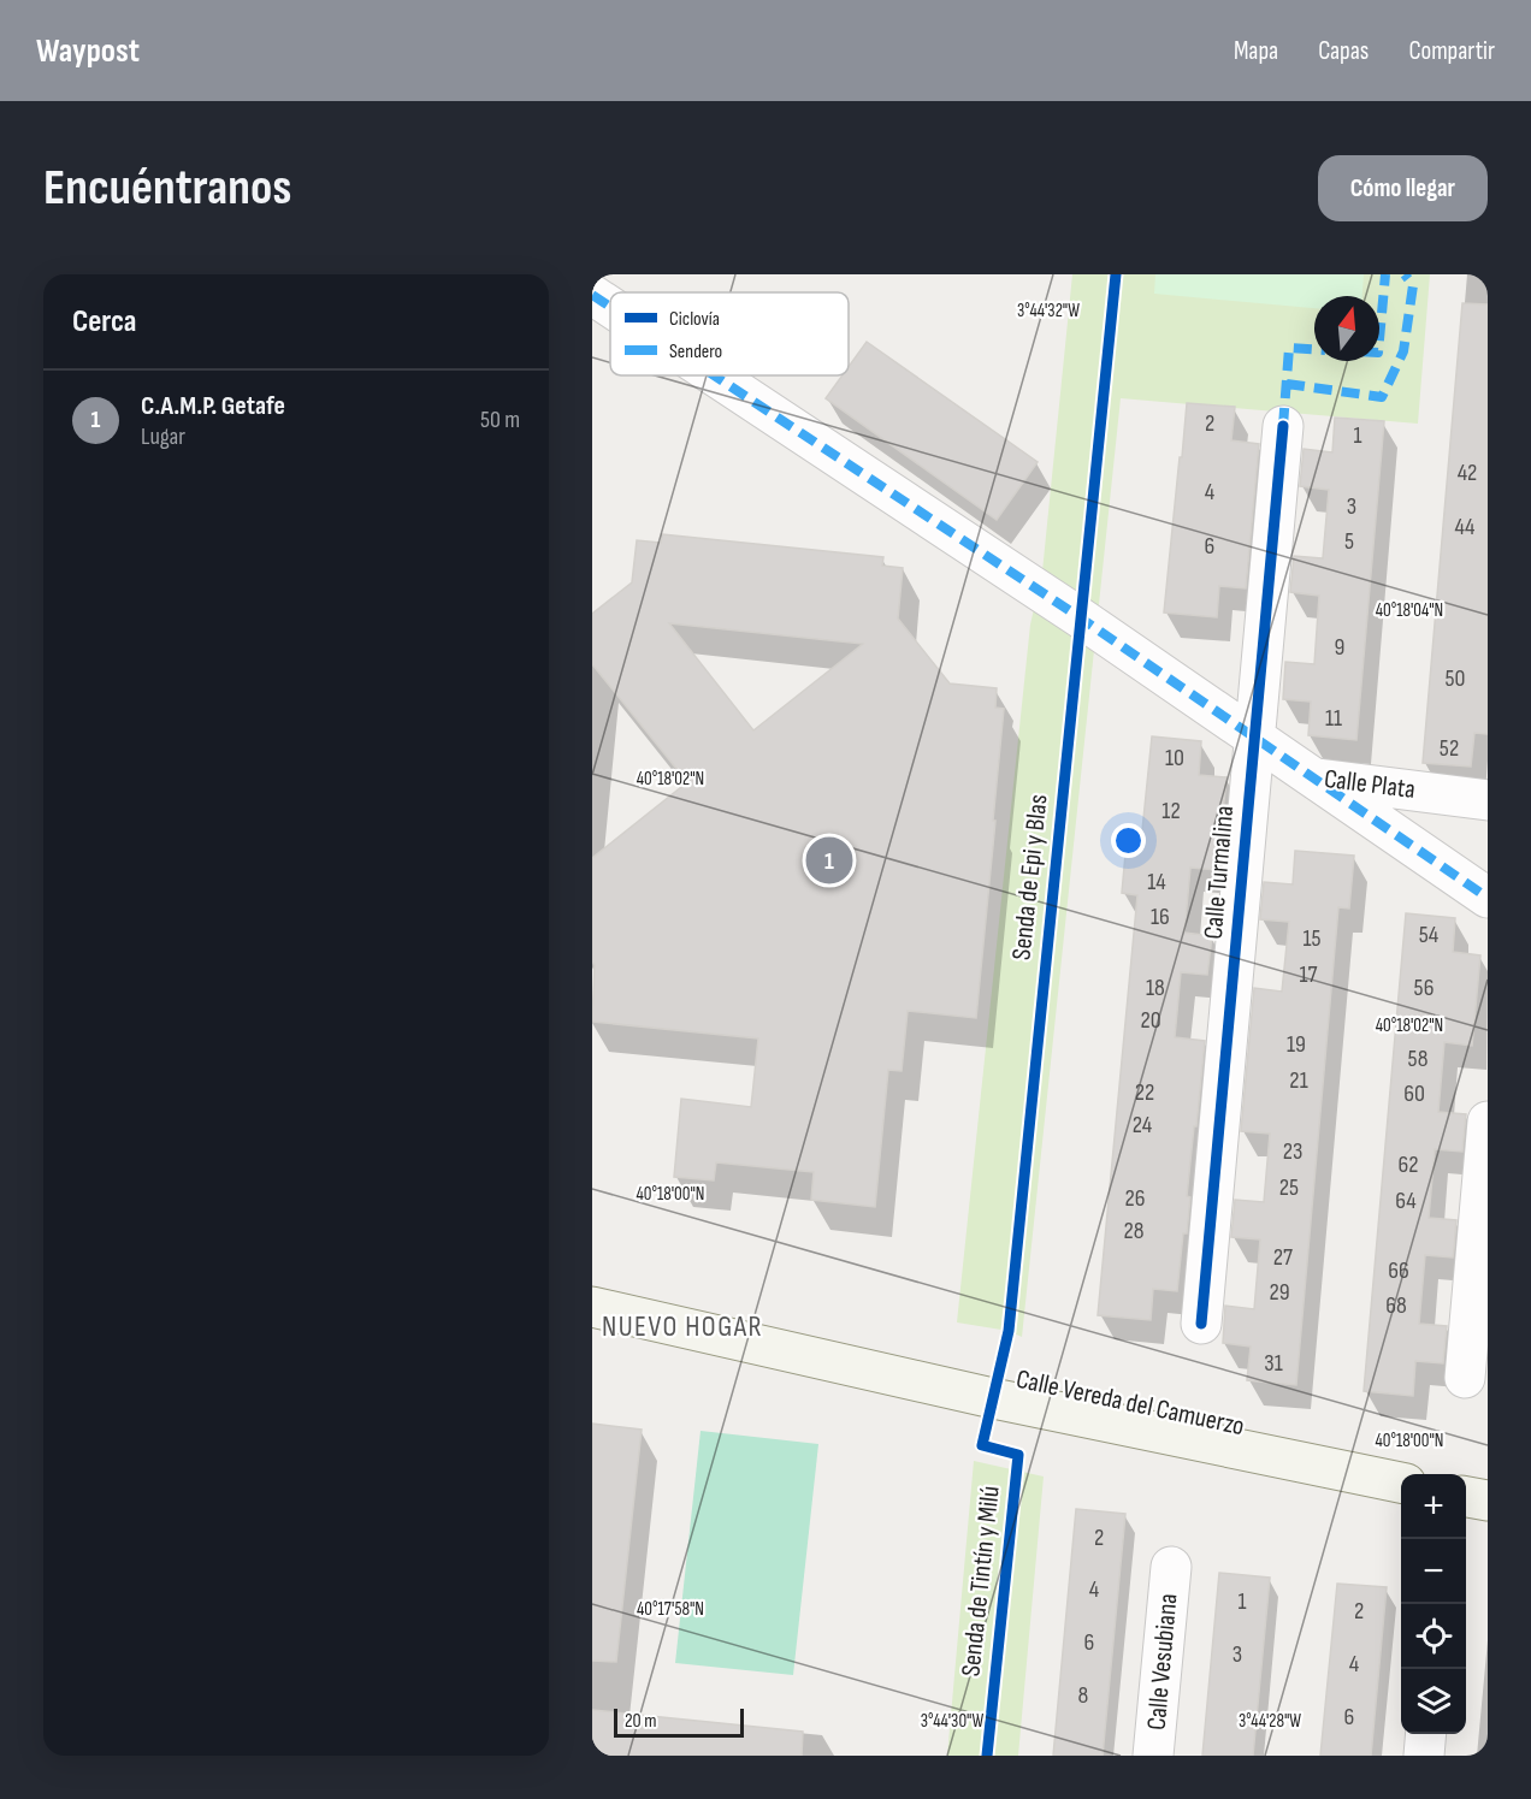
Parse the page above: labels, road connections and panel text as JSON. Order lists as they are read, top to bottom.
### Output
{
  "streets": {
    "street": [
      "Calle Plata",
      "Calle Turmalina",
      "Calle Vereda del Camuerzo",
      "Calle Vesubiana"
    ],
    "cycle path": ["Senda de Epi y Blas"]
  },
  "districts": ["NUEVO HOGAR"],
  "house_numbers": [
    "2",
    "1",
    "42",
    "4",
    "3",
    "44",
    "5",
    "6",
    "9",
    "50",
    "11",
    "52",
    "10",
    "12",
    "14",
    "16",
    "54",
    "15",
    "17",
    "18",
    "56",
    "20",
    "19",
    "58",
    "21",
    "22",
    "60",
    "24",
    "23",
    "62",
    "25",
    "26",
    "64",
    "28",
    "27",
    "66",
    "29",
    "68",
    "31",
    "2",
    "4",
    "1",
    "2",
    "6",
    "3",
    "4",
    "8",
    "6"
  ],
  "legend": ["Ciclovía", "Sendero"],
  "scale_bar": "20 m",
  "north": "top",
  "page": {
    "header": "Waypost",
    "nav": ["Mapa", "Capas", "Compartir"],
    "buttons": "Cómo llegar",
    "title": "Encuéntranos",
    "heading": "Cerca",
    "list": [
      {
        "mark": "1",
        "name": "C.A.M.P. Getafe",
        "note": "Lugar",
        "value": "50 m"
      }
    ],
    "pins": "1",
    "map_buttons": ["+", "−"],
    "scale": "20 m"
  },
  "coordinates": [
    "3°44'32\"W",
    "40°18'04\"N",
    "40°18'02\"N",
    "40°18'00\"N",
    "40°17'58\"N",
    "3°44'30\"W",
    "3°44'28\"W"
  ]
}
